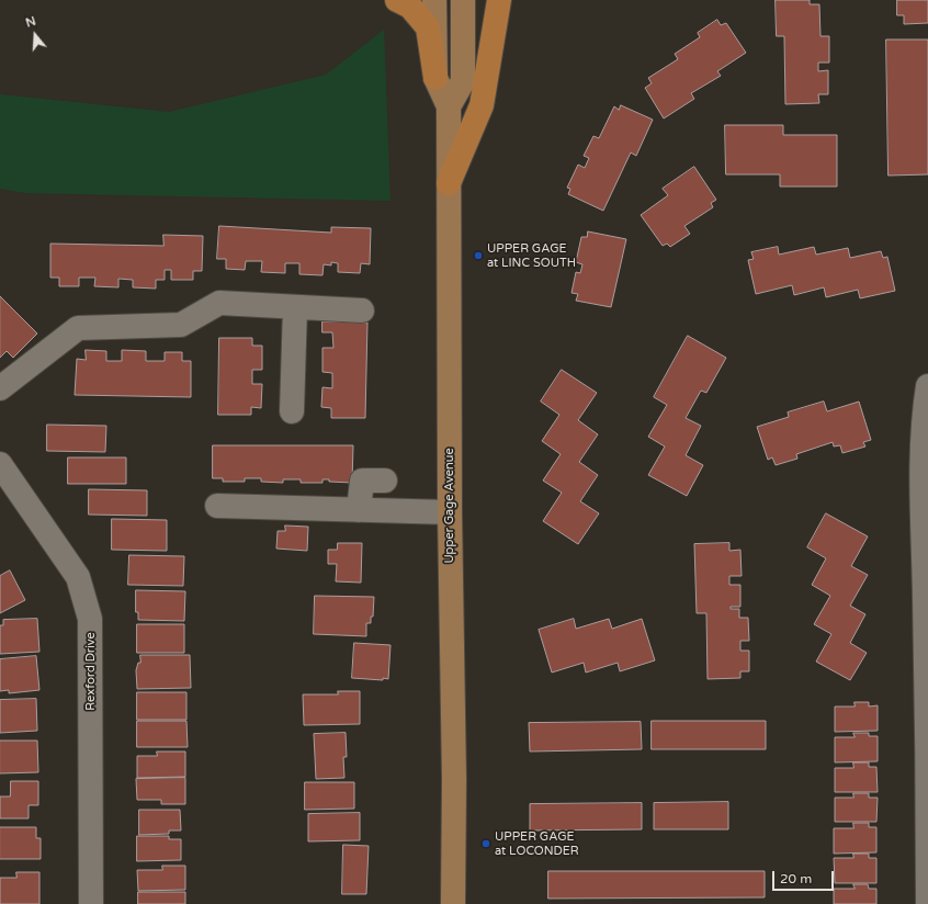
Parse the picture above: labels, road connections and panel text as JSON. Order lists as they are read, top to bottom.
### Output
{
  "streets": {
    "main road": ["Upper Gage Avenue"],
    "street": ["Rexford Drive"]
  },
  "places": ["UPPER GAGE at LINC SOUTH", "UPPER GAGE at LOCONDER"],
  "scale_bar": "20 m",
  "north": "top"
}
